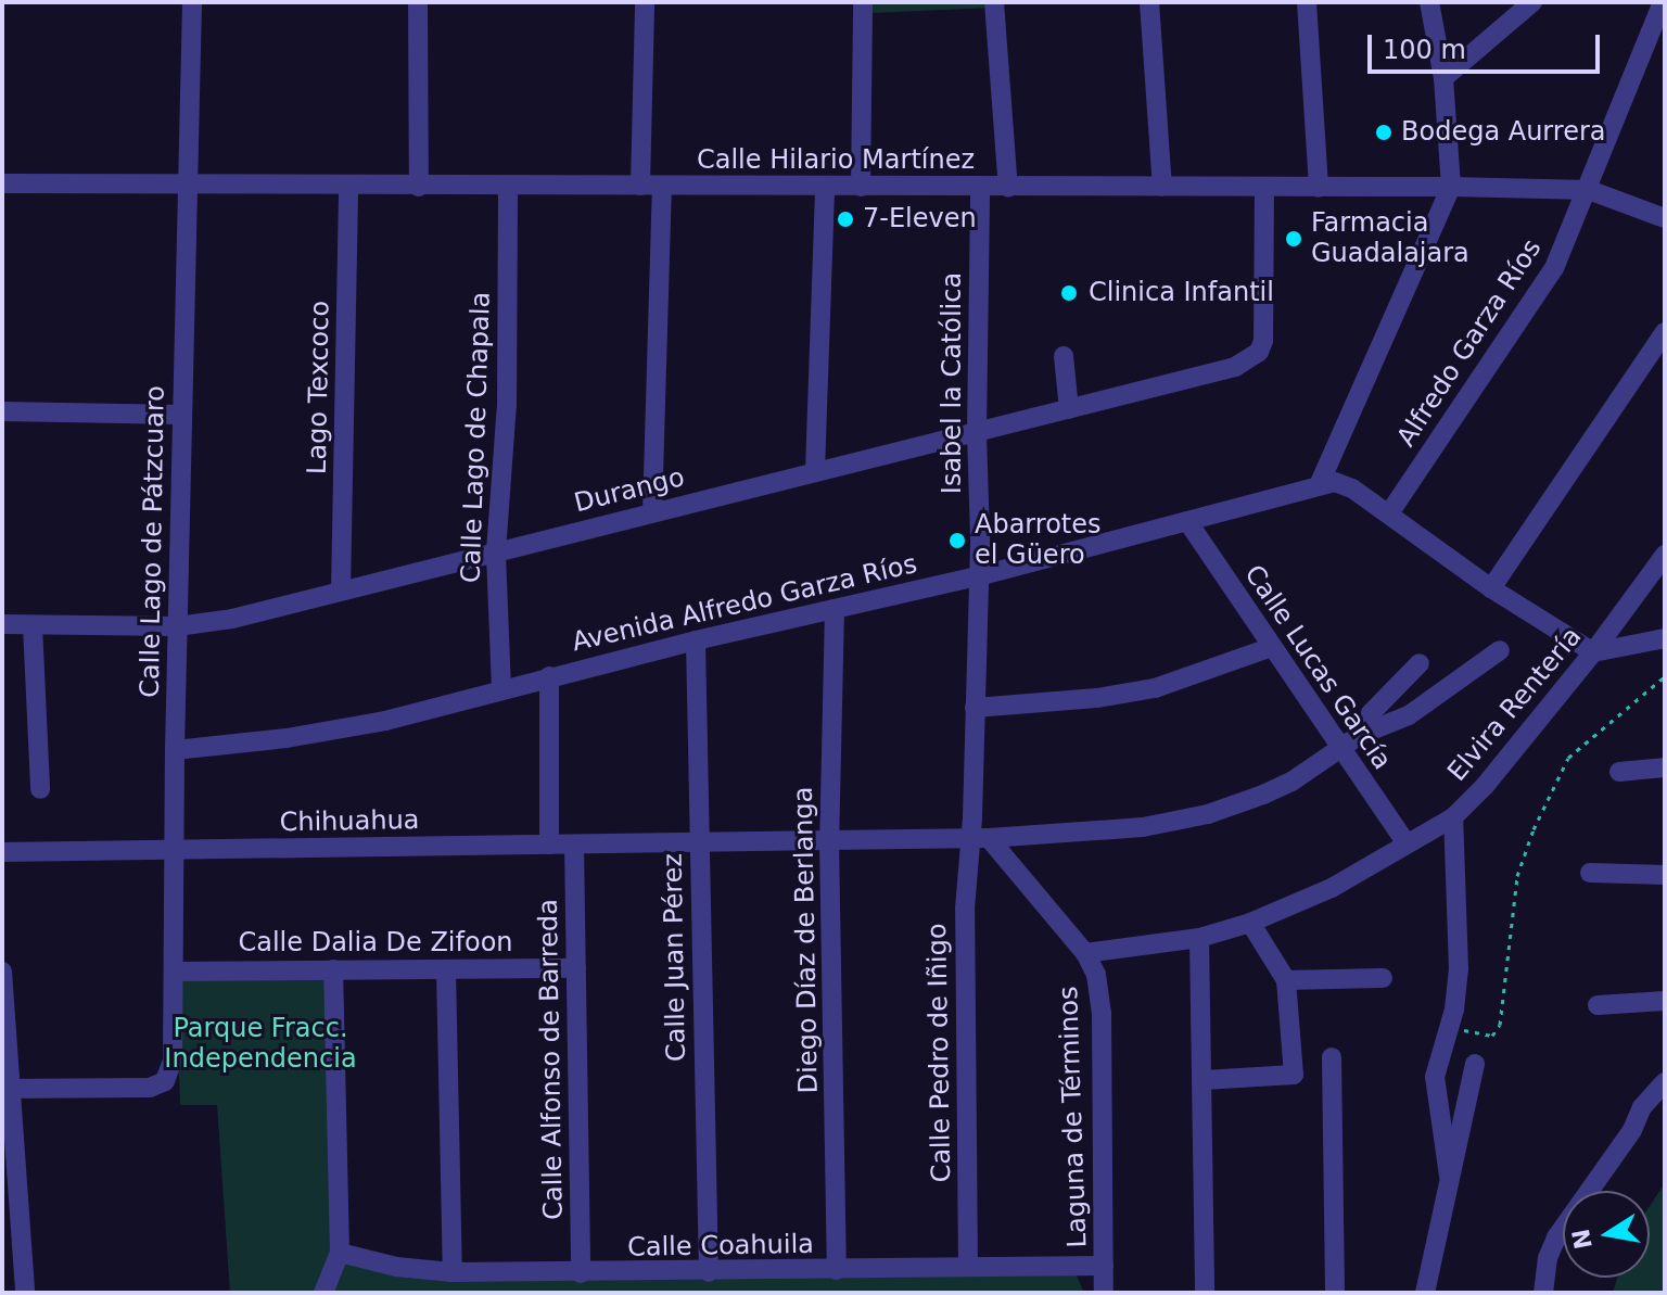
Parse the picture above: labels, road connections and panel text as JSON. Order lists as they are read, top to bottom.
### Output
{
  "streets": {
    "street": [
      "Calle Hilario Martínez",
      "Alfredo Garza Ríos",
      "Isabel la Católica",
      "Lago Texcoco",
      "Calle Lago de Chapala",
      "Durango",
      "Calle Lago de Pátzcuaro",
      "Avenida Alfredo Garza Ríos",
      "Calle Lucas García",
      "Elvira Rentería",
      "Chihuahua",
      "Diego Díaz de Berlanga",
      "Calle Dalia De Zifoon",
      "Calle Juan Pérez",
      "Calle Pedro de Iñigo",
      "Calle Alfonso de Barreda",
      "Laguna de Términos",
      "Calle Coahuila"
    ]
  },
  "crossings": [
    ["Calle Hilario Martínez", "Alfredo Garza Ríos"],
    ["Calle Hilario Martínez", "Isabel la Católica"],
    ["Calle Hilario Martínez", "Lago Texcoco"],
    ["Calle Hilario Martínez", "Calle Lago de Chapala"],
    ["Calle Hilario Martínez", "Durango"],
    ["Calle Hilario Martínez", "Calle Lago de Pátzcuaro"],
    ["Isabel la Católica", "Durango"],
    ["Isabel la Católica", "Avenida Alfredo Garza Ríos"],
    ["Isabel la Católica", "Chihuahua"],
    ["Isabel la Católica", "Calle Pedro de Iñigo"],
    ["Isabel la Católica", "Laguna de Términos"],
    ["Lago Texcoco", "Durango"],
    ["Calle Lago de Chapala", "Durango"],
    ["Calle Lago de Chapala", "Avenida Alfredo Garza Ríos"],
    ["Durango", "Calle Lago de Pátzcuaro"],
    ["Calle Lago de Pátzcuaro", "Avenida Alfredo Garza Ríos"],
    ["Calle Lago de Pátzcuaro", "Chihuahua"],
    ["Calle Lago de Pátzcuaro", "Calle Dalia De Zifoon"],
    ["Avenida Alfredo Garza Ríos", "Calle Lucas García"],
    ["Avenida Alfredo Garza Ríos", "Diego Díaz de Berlanga"],
    ["Avenida Alfredo Garza Ríos", "Calle Juan Pérez"],
    ["Calle Lucas García", "Elvira Rentería"],
    ["Calle Lucas García", "Chihuahua"],
    ["Elvira Rentería", "Laguna de Términos"],
    ["Chihuahua", "Diego Díaz de Berlanga"],
    ["Chihuahua", "Calle Juan Pérez"],
    ["Chihuahua", "Calle Pedro de Iñigo"],
    ["Chihuahua", "Calle Alfonso de Barreda"],
    ["Chihuahua", "Laguna de Términos"],
    ["Diego Díaz de Berlanga", "Calle Coahuila"],
    ["Calle Dalia De Zifoon", "Calle Alfonso de Barreda"],
    ["Calle Juan Pérez", "Calle Coahuila"],
    ["Calle Pedro de Iñigo", "Laguna de Términos"],
    ["Calle Pedro de Iñigo", "Calle Coahuila"],
    ["Calle Alfonso de Barreda", "Calle Coahuila"],
    ["Laguna de Términos", "Calle Coahuila"]
  ],
  "parks": ["Parque Fracc. Independencia"],
  "places": [
    "Bodega Aurrera",
    "7-Eleven",
    "Farmacia Guadalajara",
    "Clinica Infantil",
    "Abarrotes el Güero"
  ],
  "scale_bar": "100 m",
  "north": "left"
}
